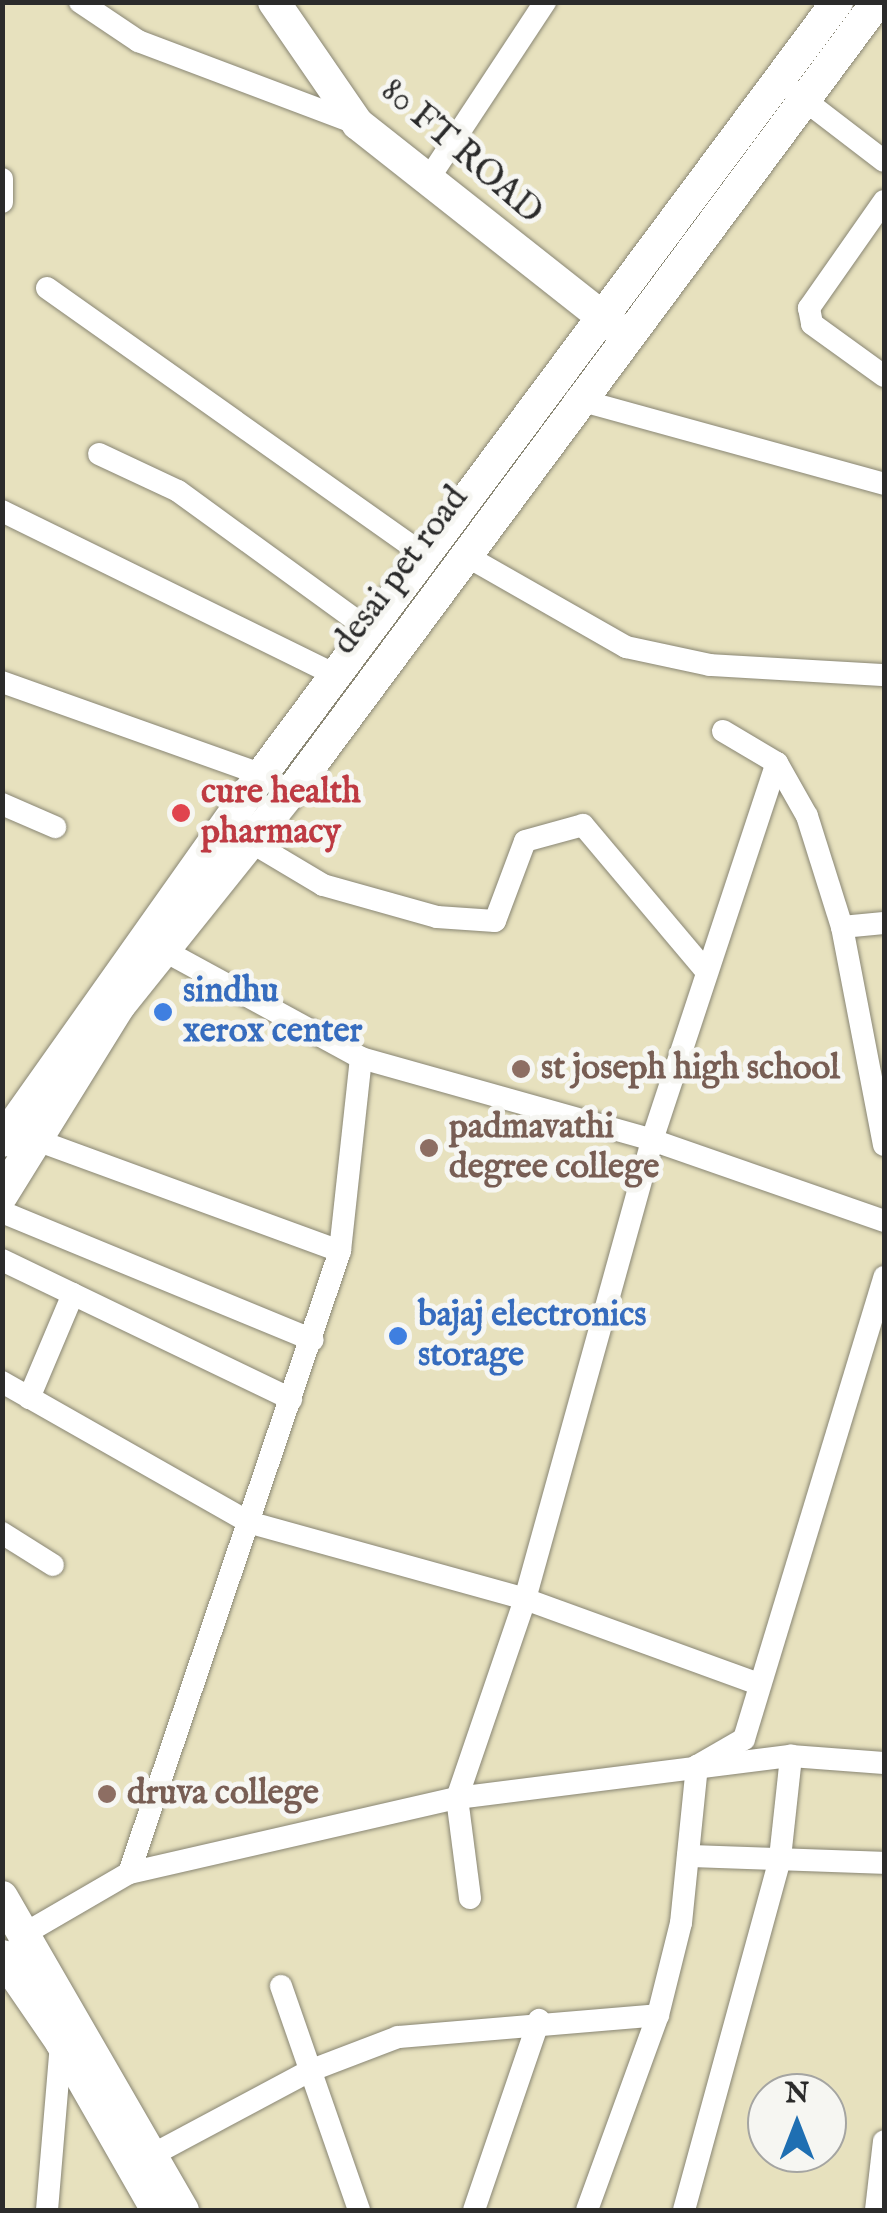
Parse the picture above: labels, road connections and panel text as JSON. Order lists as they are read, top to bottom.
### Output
{
  "streets": {
    "street": ["80 FT ROAD", "desai pet road"]
  },
  "crossings": [
    ["80 FT ROAD", "desai pet road"]
  ],
  "places": [
    "cure health pharmacy",
    "sindhu xerox center",
    "st joseph high school",
    "padmavathi degree college",
    "bajaj electronics storage",
    "druva college"
  ],
  "north": "top"
}
